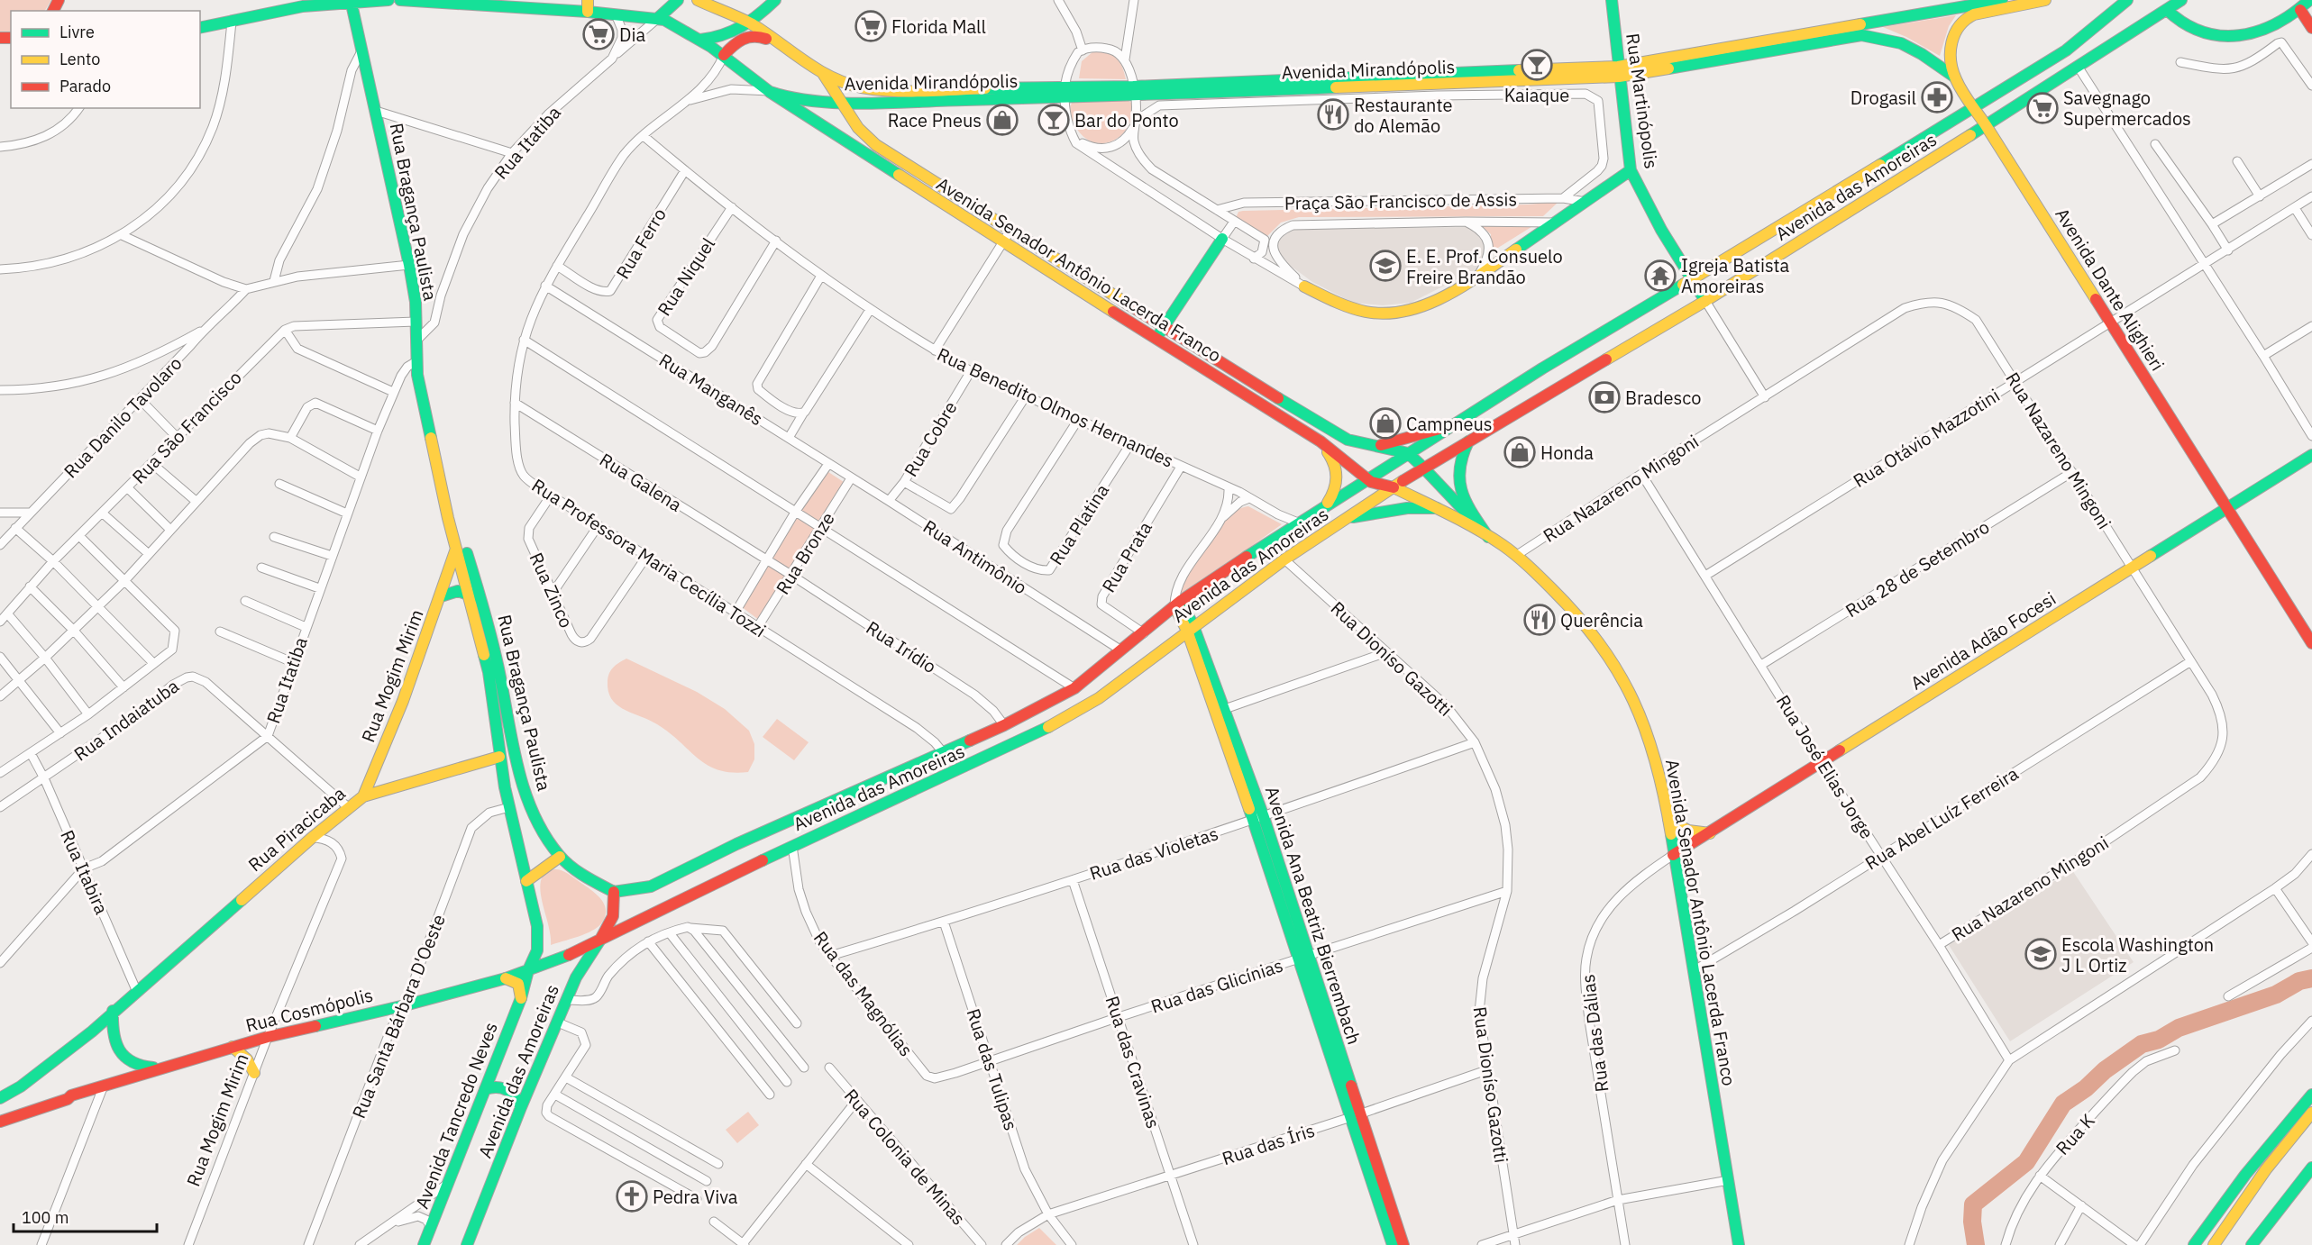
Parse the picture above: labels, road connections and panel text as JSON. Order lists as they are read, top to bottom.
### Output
{
  "streets": {
    "main road": [
      "Avenida Mirandópolis",
      "Rua Martinópolis",
      "Avenida das Amoreiras",
      "Rua Bragança Paulista",
      "Avenida Senador Antônio Lacerda Franco",
      "Avenida Dante Alighieri",
      "Avenida Adão Focesi",
      "Rua Mogim Mirim",
      "Rua Piracicaba",
      "Avenida Ana Beatriz Bierrembach",
      "Rua Cosmópolis",
      "Avenida Tancredo Neves"
    ],
    "street": [
      "Rua Itatiba",
      "Praça São Francisco de Assis",
      "Rua Ferro",
      "Rua Niquel",
      "Rua Manganês",
      "Rua Benedito Olmos Hernandes",
      "Rua Danilo Tavolaro",
      "Rua São Francisco",
      "Rua Otávio Mazzotini",
      "Rua Cobre",
      "Rua Nazareno Mingoni",
      "Rua Galena",
      "Rua Platina",
      "Rua Bronze",
      "Rua Antimônio",
      "Rua Prata",
      "Rua Professora Maria Cecília Tozzi",
      "Rua 28 de Setembro",
      "Rua Zinco",
      "Rua Irídio",
      "Rua Dioníso Gazotti",
      "Rua Indaiatuba",
      "Rua José Elias Jorge",
      "Rua Abel Luíz Ferreira",
      "Rua das Violetas",
      "Rua Itabira",
      "Rua das Glicínias",
      "Rua das Magnólias",
      "Rua Santa Bárbara D'Oeste",
      "Rua das Dálias",
      "Rua das Cravinas",
      "Rua das Tulipas",
      "Rua K",
      "Rua das Íris",
      "Rua Colonia de Minas"
    ]
  },
  "crossings": [
    ["Avenida Mirandópolis", "Rua Martinópolis"],
    ["Avenida Mirandópolis", "Praça São Francisco de Assis"],
    ["Avenida Mirandópolis", "Avenida Senador Antônio Lacerda Franco"],
    ["Avenida Mirandópolis", "Avenida Dante Alighieri"],
    ["Avenida Mirandópolis", "Rua Professora Maria Cecília Tozzi"],
    ["Rua Martinópolis", "Avenida das Amoreiras"],
    ["Rua Martinópolis", "Rua Nazareno Mingoni"],
    ["Rua Itatiba", "Rua Bragança Paulista"],
    ["Rua Itatiba", "Rua Indaiatuba"],
    ["Rua Itatiba", "Rua Itabira"],
    ["Avenida das Amoreiras", "Rua Bragança Paulista"],
    ["Avenida das Amoreiras", "Avenida Senador Antônio Lacerda Franco"],
    ["Avenida das Amoreiras", "Avenida Dante Alighieri"],
    ["Avenida das Amoreiras", "Rua Benedito Olmos Hernandes"],
    ["Avenida das Amoreiras", "Rua Antimônio"],
    ["Avenida das Amoreiras", "Rua Prata"],
    ["Avenida das Amoreiras", "Rua Professora Maria Cecília Tozzi"],
    ["Avenida das Amoreiras", "Rua Irídio"],
    ["Avenida das Amoreiras", "Rua Dioníso Gazotti"],
    ["Avenida das Amoreiras", "Avenida Ana Beatriz Bierrembach"],
    ["Avenida das Amoreiras", "Rua das Magnólias"],
    ["Avenida das Amoreiras", "Rua Cosmópolis"],
    ["Rua Bragança Paulista", "Rua Mogim Mirim"],
    ["Rua Bragança Paulista", "Rua Piracicaba"],
    ["Rua Ferro", "Rua Benedito Olmos Hernandes"],
    ["Rua Ferro", "Rua Professora Maria Cecília Tozzi"],
    ["Avenida Senador Antônio Lacerda Franco", "Rua Nazareno Mingoni"],
    ["Avenida Senador Antônio Lacerda Franco", "Rua Professora Maria Cecília Tozzi"],
    ["Avenida Senador Antônio Lacerda Franco", "Avenida Adão Focesi"],
    ["Avenida Senador Antônio Lacerda Franco", "Rua Abel Luíz Ferreira"],
    ["Avenida Senador Antônio Lacerda Franco", "Rua das Dálias"],
    ["Rua Niquel", "Rua Benedito Olmos Hernandes"],
    ["Avenida Dante Alighieri", "Rua Otávio Mazzotini"],
    ["Avenida Dante Alighieri", "Avenida Adão Focesi"],
    ["Rua Manganês", "Rua Antimônio"],
    ["Rua Manganês", "Rua Professora Maria Cecília Tozzi"],
    ["Rua Benedito Olmos Hernandes", "Rua Cobre"],
    ["Rua Benedito Olmos Hernandes", "Rua Platina"],
    ["Rua Benedito Olmos Hernandes", "Rua Prata"],
    ["Rua Benedito Olmos Hernandes", "Rua Professora Maria Cecília Tozzi"],
    ["Rua Otávio Mazzotini", "Rua Nazareno Mingoni"],
    ["Rua Otávio Mazzotini", "Rua José Elias Jorge"],
    ["Rua Nazareno Mingoni", "Rua 28 de Setembro"],
    ["Rua Nazareno Mingoni", "Avenida Adão Focesi"],
    ["Rua Nazareno Mingoni", "Rua José Elias Jorge"],
    ["Rua Nazareno Mingoni", "Rua Abel Luíz Ferreira"],
    ["Rua Galena", "Rua Bronze"],
    ["Rua Galena", "Rua Professora Maria Cecília Tozzi"],
    ["Rua Galena", "Rua Irídio"],
    ["Rua Bronze", "Rua Antimônio"],
    ["Rua Bronze", "Rua Professora Maria Cecília Tozzi"],
    ["Rua Bronze", "Rua Irídio"],
    ["Rua Professora Maria Cecília Tozzi", "Rua Zinco"],
    ["Rua 28 de Setembro", "Rua José Elias Jorge"],
    ["Avenida Adão Focesi", "Rua José Elias Jorge"],
    ["Avenida Adão Focesi", "Rua das Dálias"],
    ["Rua Dioníso Gazotti", "Rua das Violetas"],
    ["Rua Dioníso Gazotti", "Rua das Glicínias"],
    ["Rua Dioníso Gazotti", "Rua das Íris"],
    ["Rua Mogim Mirim", "Rua Piracicaba"],
    ["Rua Mogim Mirim", "Rua Cosmópolis"],
    ["Rua Indaiatuba", "Rua Piracicaba"],
    ["Rua Indaiatuba", "Rua Itabira"],
    ["Rua José Elias Jorge", "Rua Abel Luíz Ferreira"],
    ["Rua Piracicaba", "Rua Itabira"],
    ["Rua das Violetas", "Avenida Ana Beatriz Bierrembach"],
    ["Rua das Violetas", "Rua das Magnólias"],
    ["Rua das Violetas", "Rua das Cravinas"],
    ["Rua das Violetas", "Rua das Tulipas"],
    ["Avenida Ana Beatriz Bierrembach", "Rua das Glicínias"],
    ["Avenida Ana Beatriz Bierrembach", "Rua das Íris"],
    ["Rua das Glicínias", "Rua das Magnólias"],
    ["Rua das Glicínias", "Rua das Cravinas"],
    ["Rua das Glicínias", "Rua das Tulipas"],
    ["Rua Cosmópolis", "Rua Santa Bárbara D'Oeste"],
    ["Rua Cosmópolis", "Avenida Tancredo Neves"],
    ["Rua das Cravinas", "Rua das Íris"],
    ["Rua das Tulipas", "Rua das Íris"]
  ],
  "places": {
    "supermarket": ["Florida Mall", "Dia", "Savegnago Supermercados"],
    "bar": ["Kaiaque", "Bar do Ponto"],
    "pharmacy": ["Drogasil"],
    "restaurant": ["Restaurante do Alemão", "Querência"],
    "shop": ["Race Pneus", "Campneus", "Honda"],
    "school or university": ["E. E. Prof. Consuelo Freire Brandão", "Escola Washington J L Ortiz"],
    "temple": ["Igreja Batista Amoreiras"],
    "bank": ["Bradesco"],
    "church": ["Pedra Viva"]
  },
  "legend": ["Livre", "Lento", "Parado"],
  "scale_bar": "100 m"
}
